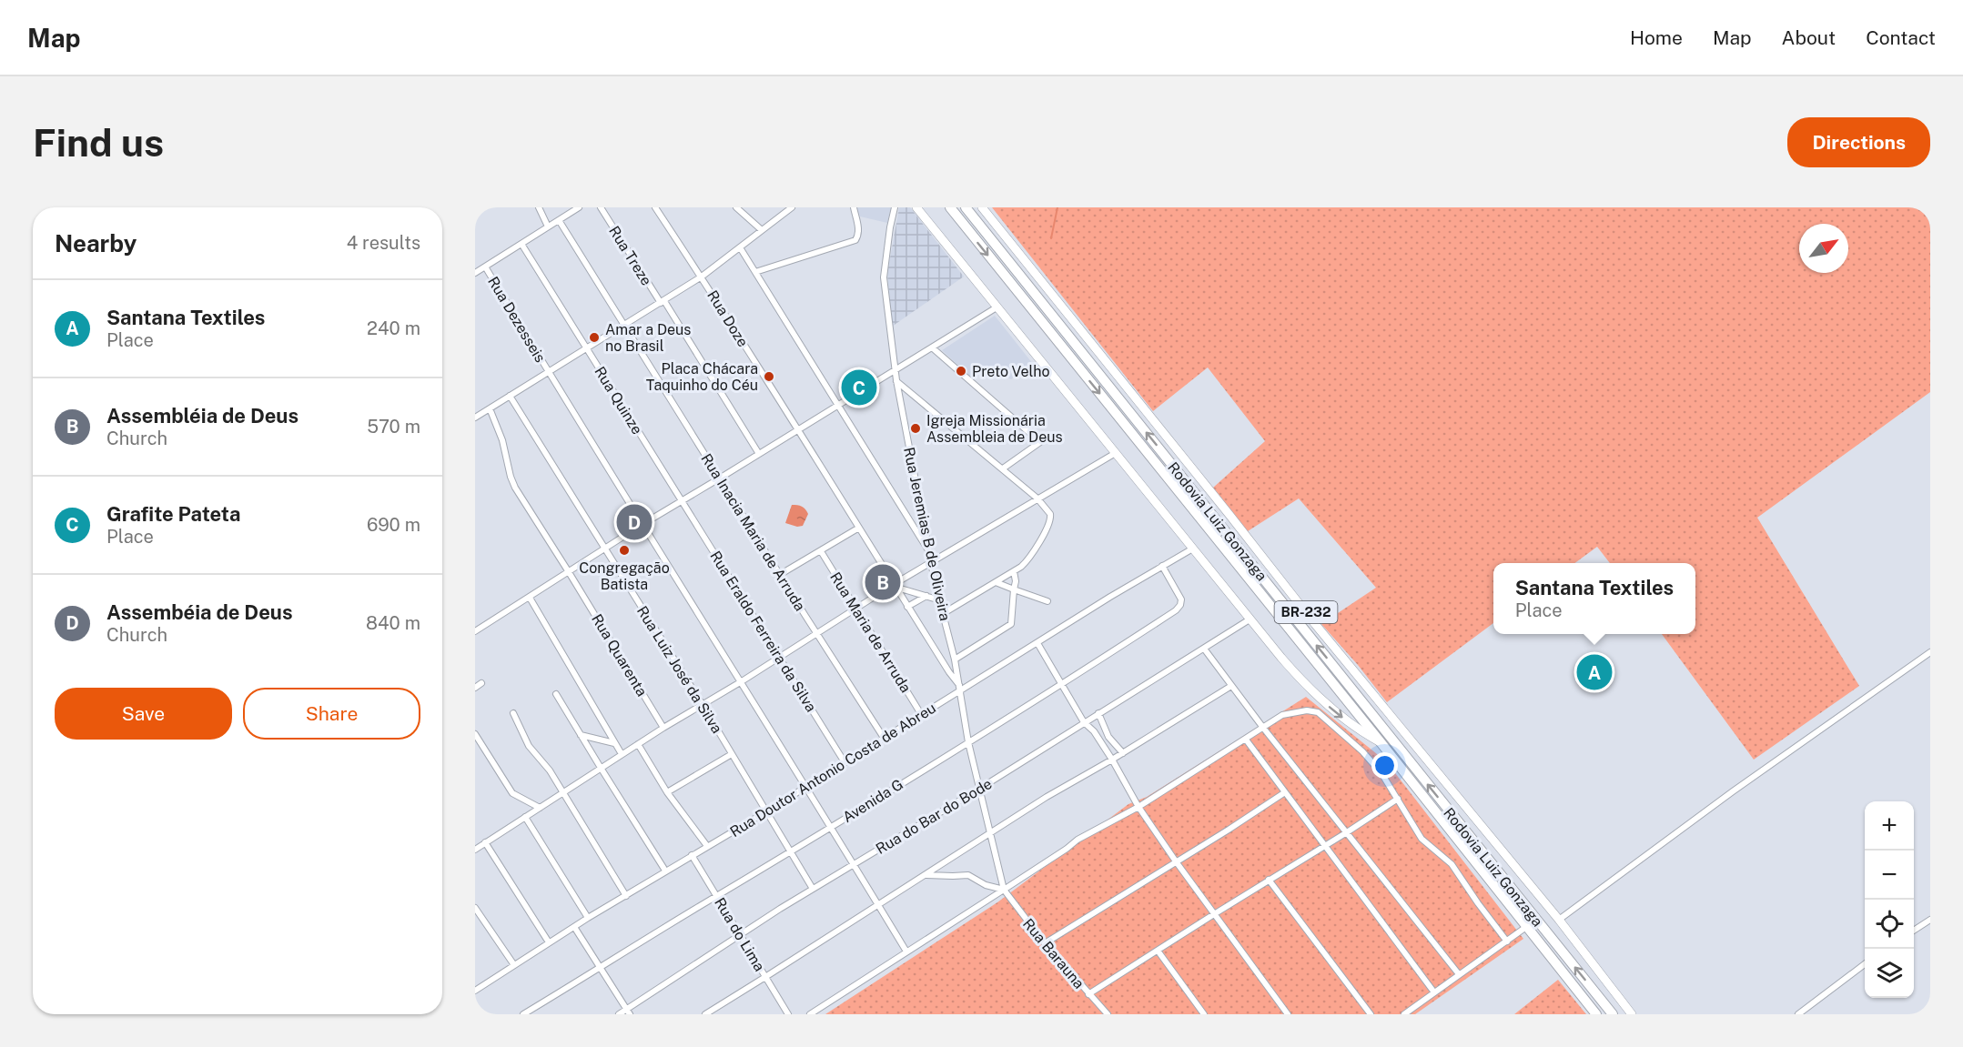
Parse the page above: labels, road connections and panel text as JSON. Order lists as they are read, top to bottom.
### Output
{
  "streets": {
    "highway": ["Rodovia Luiz Gonzaga", "BR-232"],
    "street": [
      "Rua Treze",
      "Rua Doze",
      "Rua Dezesseis",
      "Rua Quinze",
      "Rua Inacia Maria de Arruda",
      "Rua Jeremias B de Oliveira",
      "Rua Eraldo Ferreira da Silva",
      "Rua Maria de Arruda",
      "Rua Quarenta",
      "Rua Luiz José da Silva",
      "Rua Doutor Antonio Costa de Abreu",
      "Avenida G",
      "Rua do Bar do Bode",
      "Rua do Lima",
      "Rua Barauna"
    ]
  },
  "crossings": [
    ["Rua Doze", "Rua Jeremias B de Oliveira"],
    ["Rua Doze", "Rua Doutor Antonio Costa de Abreu"],
    ["Rua Dezesseis", "Rua Doutor Antonio Costa de Abreu"],
    ["Rua Dezesseis", "Avenida G"],
    ["Rua Dezesseis", "Rua do Bar do Bode"],
    ["Rua Quinze", "Rua Eraldo Ferreira da Silva"],
    ["Rua Inacia Maria de Arruda", "Rua Doutor Antonio Costa de Abreu"],
    ["Rua Jeremias B de Oliveira", "Rua Doutor Antonio Costa de Abreu"],
    ["Rua Jeremias B de Oliveira", "Avenida G"],
    ["Rua Jeremias B de Oliveira", "Rua do Bar do Bode"],
    ["Rua Jeremias B de Oliveira", "Rua Barauna"],
    ["Rua Eraldo Ferreira da Silva", "Rua Doutor Antonio Costa de Abreu"],
    ["Rua Maria de Arruda", "Rua Doutor Antonio Costa de Abreu"],
    ["Rua Luiz José da Silva", "Rua Doutor Antonio Costa de Abreu"],
    ["Rua Luiz José da Silva", "Avenida G"],
    ["Rua Luiz José da Silva", "Rua do Bar do Bode"],
    ["Rua Doutor Antonio Costa de Abreu", "Avenida G"],
    ["Rua Doutor Antonio Costa de Abreu", "Rua do Lima"],
    ["Avenida G", "Rua do Lima"],
    ["Rua do Bar do Bode", "Rua do Lima"]
  ],
  "places": [
    "Amar a Deus no Brasil",
    "Preto Velho",
    "Placa Chácara Taquinho do Céu",
    "Igreja Missionária Assembleia de Deus",
    "Congregação Batista"
  ],
  "north": "top right",
  "page": {
    "header": "Map",
    "nav": [
      "Home",
      "Map",
      "About",
      "Contact"
    ],
    "buttons": [
      "Directions",
      ["Save", "Share"]
    ],
    "title": "Find us",
    "heading": ["Nearby", "4 results"],
    "list": [
      {
        "mark": "A",
        "name": "Santana Textiles",
        "note": "Place",
        "value": "240 m"
      },
      {
        "mark": "B",
        "name": "Assembléia de Deus",
        "note": "Church",
        "value": "570 m"
      },
      {
        "mark": "C",
        "name": "Grafite Pateta",
        "note": "Place",
        "value": "690 m"
      },
      {
        "mark": "D",
        "name": "Assembéia de Deus",
        "note": "Church",
        "value": "840 m"
      }
    ],
    "pins": [
      "C",
      "D",
      "B",
      "A"
    ],
    "popup": ["Santana Textiles", "Place"],
    "map_buttons": ["+", "−"]
  }
}
